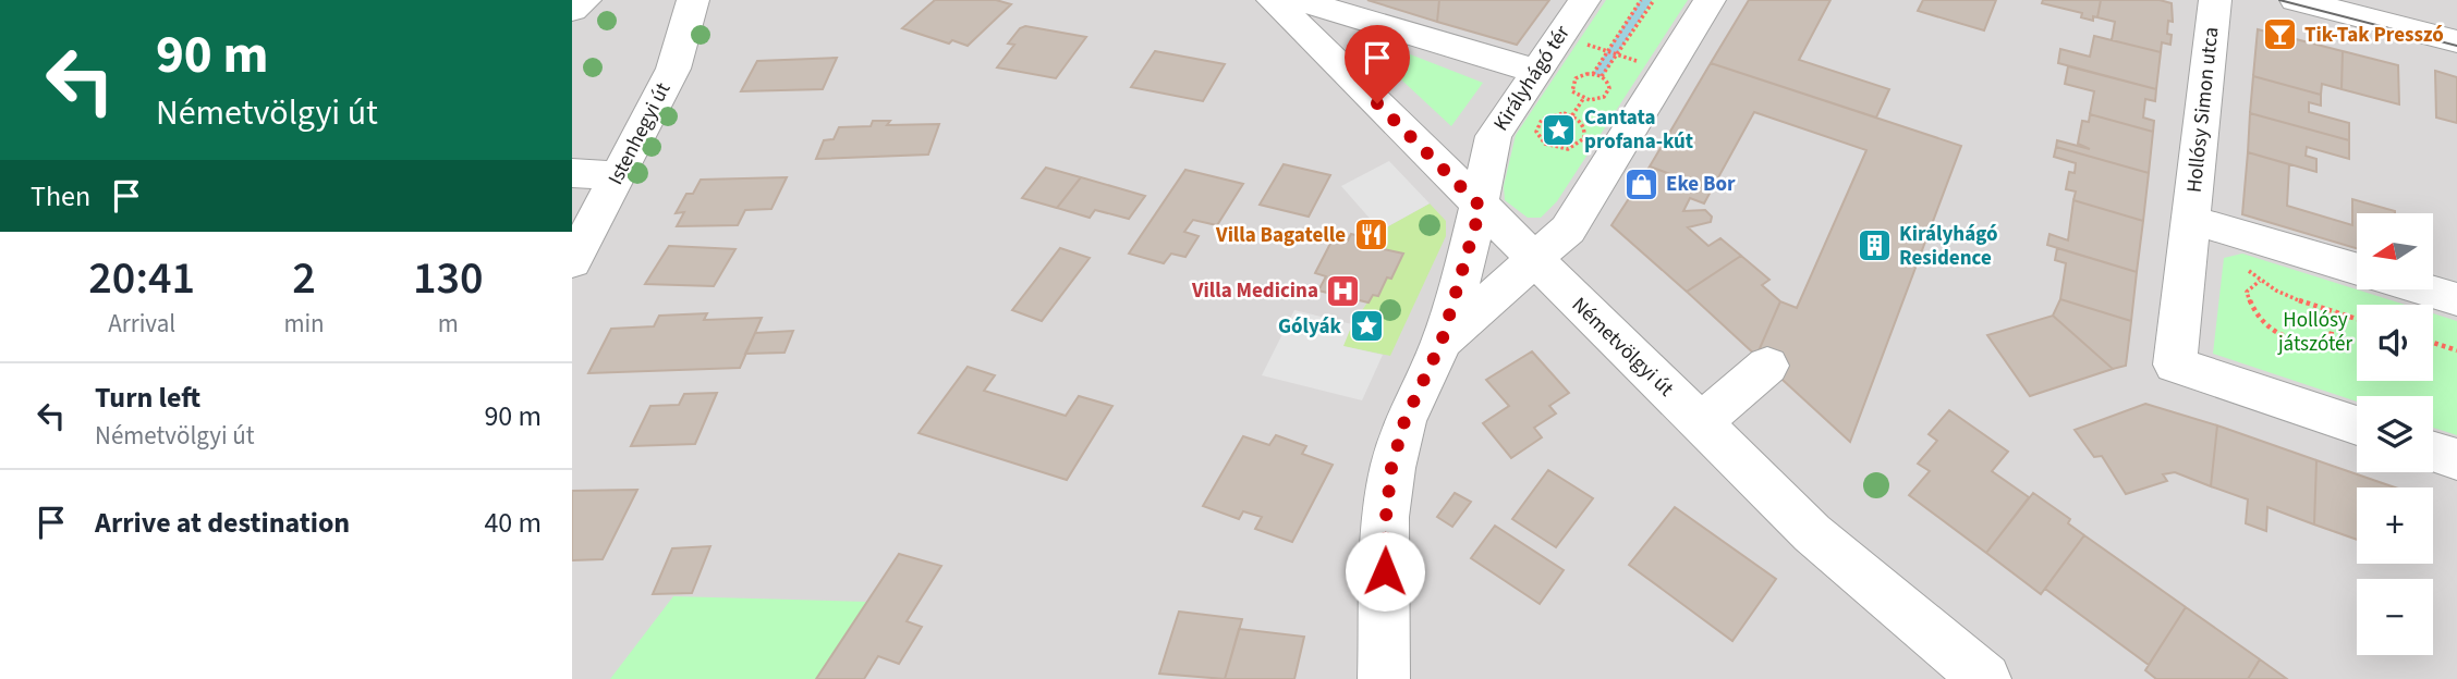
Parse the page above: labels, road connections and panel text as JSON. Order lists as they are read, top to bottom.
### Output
{
  "streets": {
    "street": [
      "Királyhágó tér",
      "Hollósy Simon utca",
      "Istenhegyi út",
      "Németvölgyi út"
    ]
  },
  "crossings": [
    ["Királyhágó tér", "Németvölgyi út"]
  ],
  "parks": ["Hollósy játszótér"],
  "places": {
    "bar": ["Tik-Tak Presszó"],
    "place": ["Cantata profana-kút", "Gólyák"],
    "shop": ["Eke Bor"],
    "restaurant": ["Villa Bagatelle"],
    "building": ["Királyhágó Residence"],
    "hospital": ["Villa Medicina"]
  },
  "north": "left",
  "page": {
    "turn": ["90 m", "Németvölgyi út"],
    "then": "Then",
    "map_buttons": ["+", "−"],
    "eta": [
      "20:41",
      "Arrival",
      "2",
      "min",
      "130",
      "m"
    ],
    "list": [
      {
        "name": "Turn left",
        "note": "Németvölgyi út",
        "value": "90 m"
      },
      {
        "name": "Arrive at destination",
        "value": "40 m"
      }
    ]
  }
}
